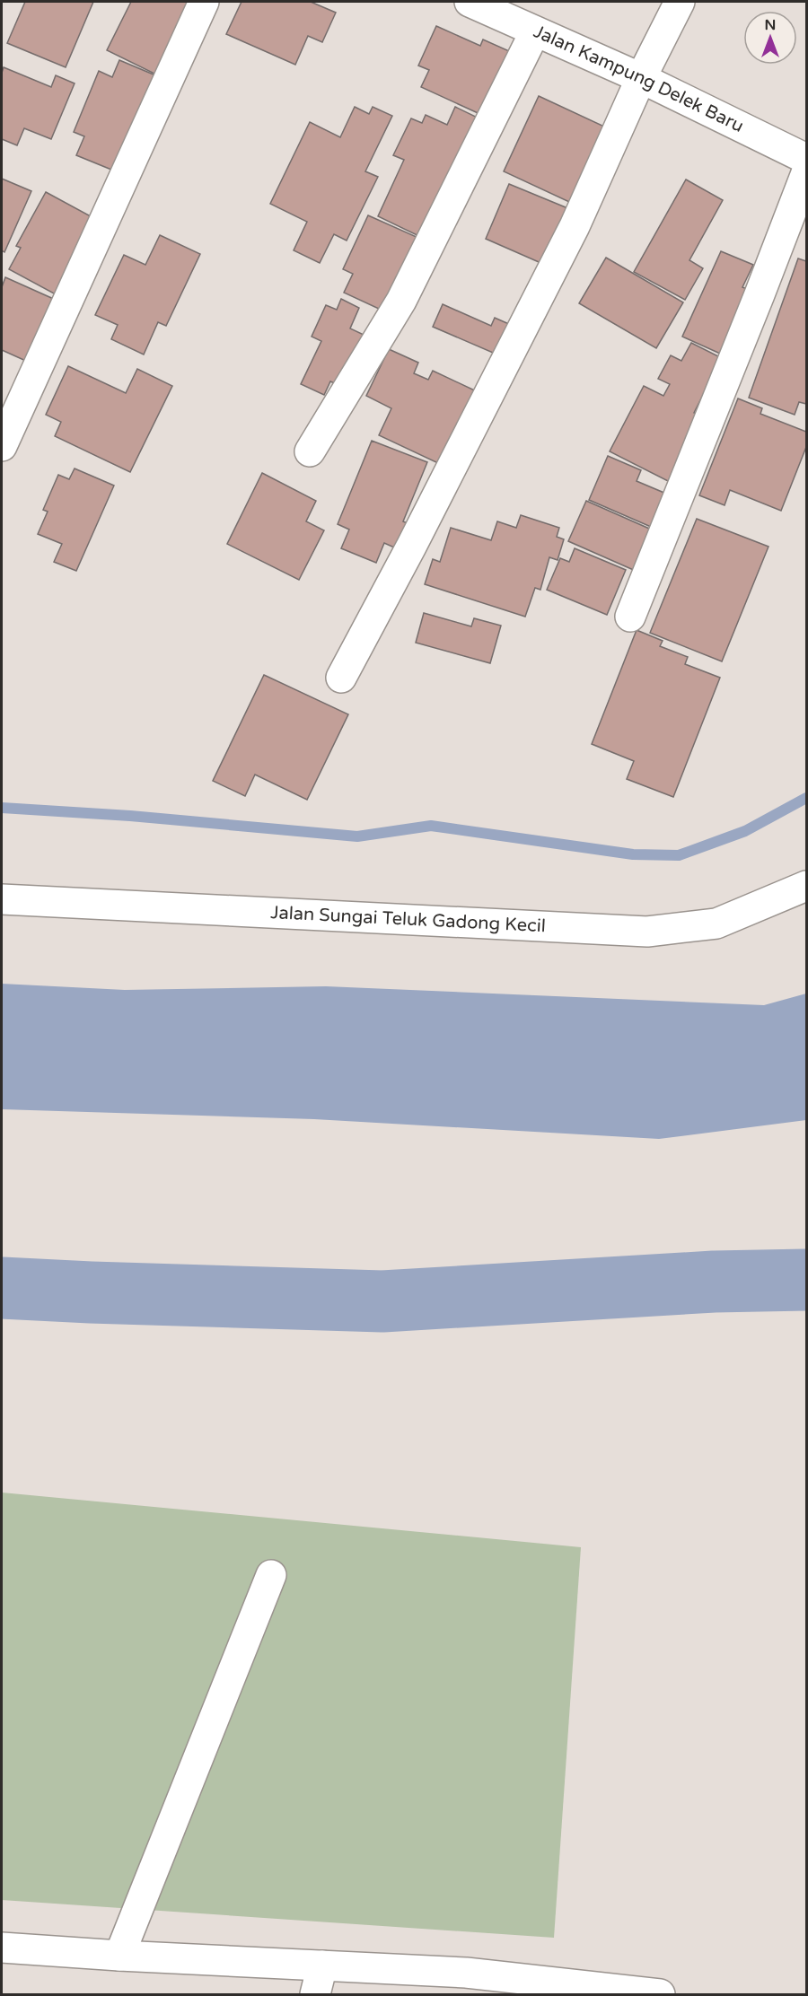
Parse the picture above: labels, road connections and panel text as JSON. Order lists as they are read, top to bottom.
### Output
{
  "streets": {
    "street": ["Jalan Kampung Delek Baru", "Jalan Sungai Teluk Gadong Kecil"]
  },
  "north": "top"
}
